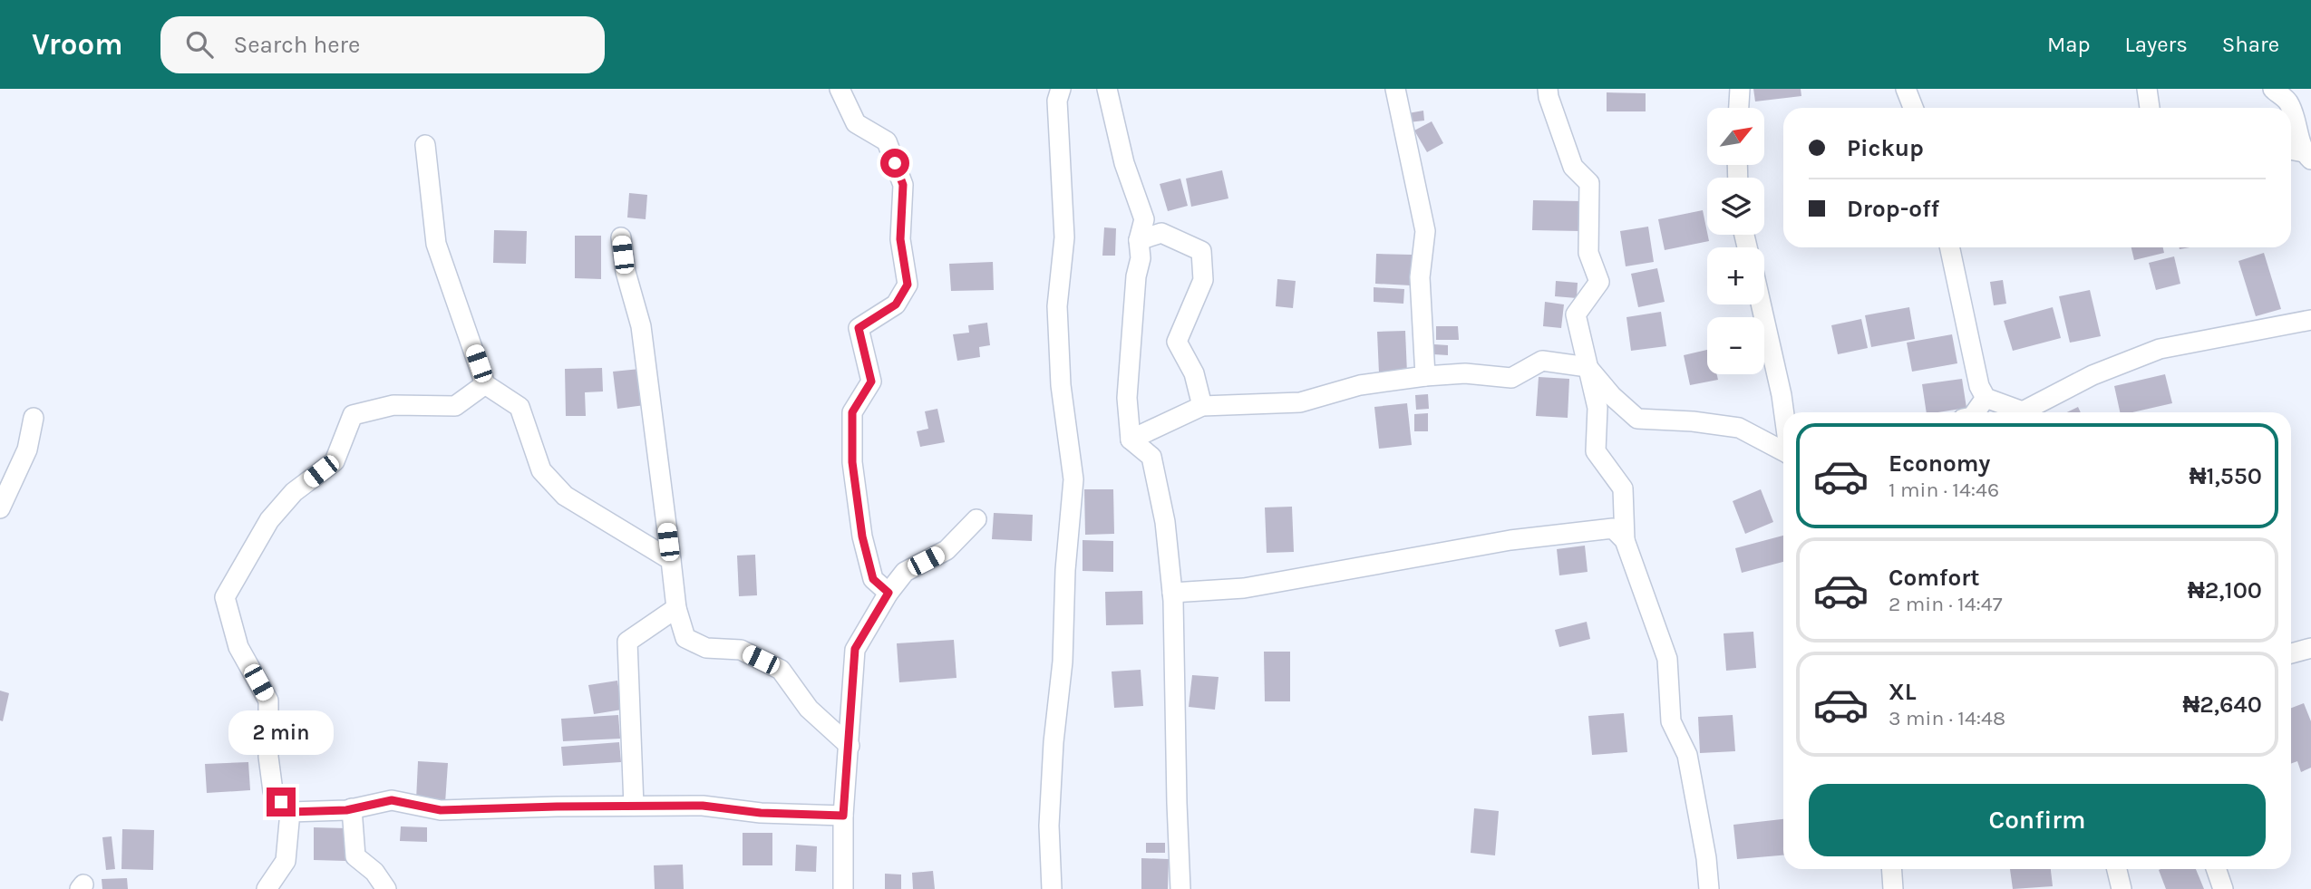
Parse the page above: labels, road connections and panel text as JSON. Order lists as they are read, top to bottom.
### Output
{
  "north": "top right",
  "page": {
    "header": "Vroom",
    "search": "Search here",
    "nav": ["Map", "Layers", "Share"],
    "map_buttons": ["+", "−"],
    "banner": ["Pickup", "Drop-off"],
    "list": [
      {
        "name": "Economy",
        "note": "1 min · 14:46",
        "value": "₦1,550"
      },
      {
        "name": "Comfort",
        "note": "2 min · 14:47",
        "value": "₦2,100"
      },
      {
        "name": "XL",
        "note": "3 min · 14:48",
        "value": "₦2,640"
      }
    ],
    "bubble": "2 min",
    "buttons": "Confirm"
  }
}
